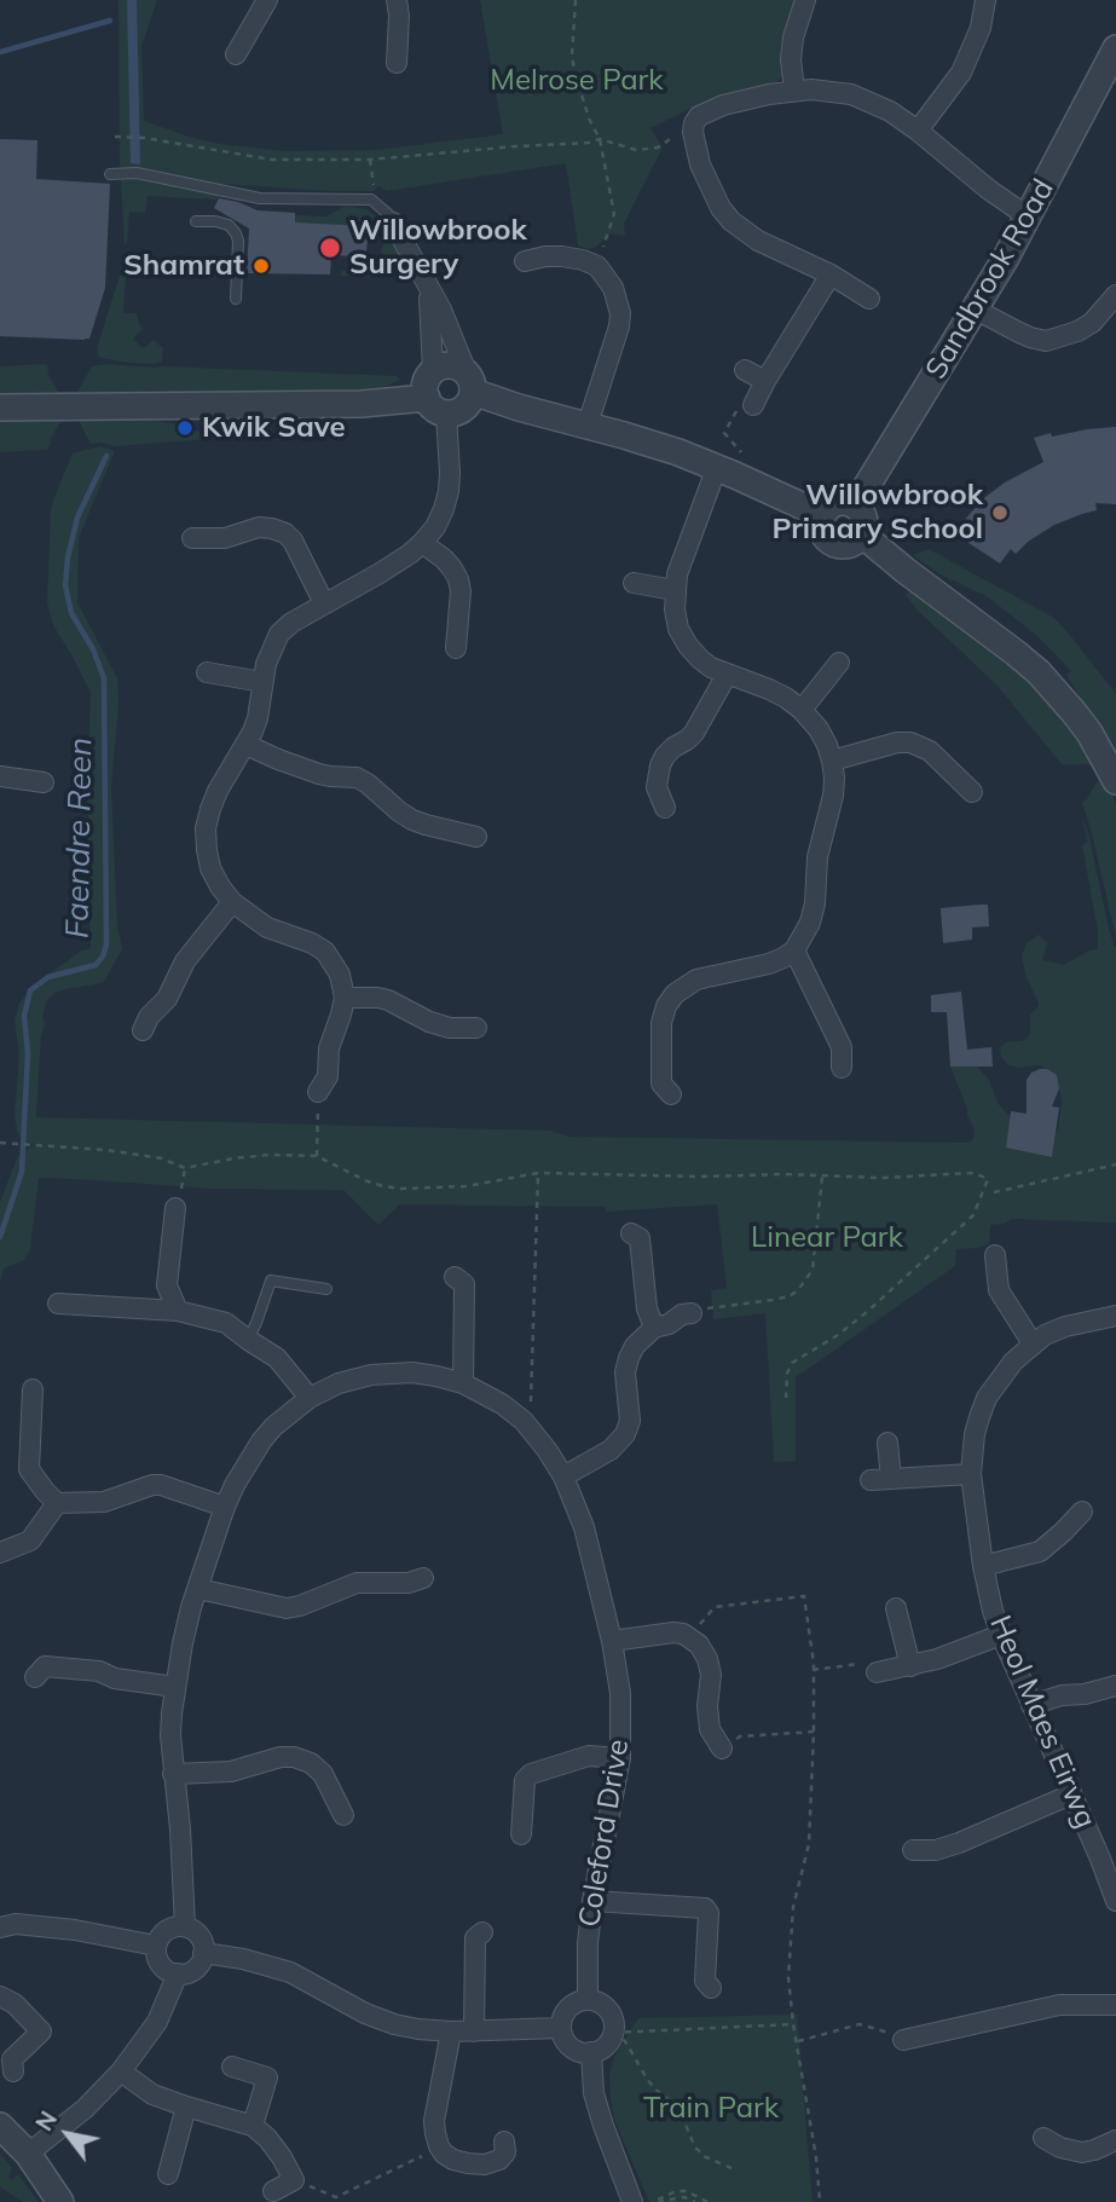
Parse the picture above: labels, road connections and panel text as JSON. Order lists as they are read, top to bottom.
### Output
{
  "streets": {
    "street": ["Sandbrook Road", "Heol Maes Eirwg", "Coleford Drive"]
  },
  "water": ["Faendre Reen"],
  "parks": ["Melrose Park", "Linear Park", "Train Park"],
  "places": [
    "Willowbrook Surgery",
    "Shamrat",
    "Kwik Save",
    "Willowbrook Primary School"
  ],
  "north": "top left"
}
